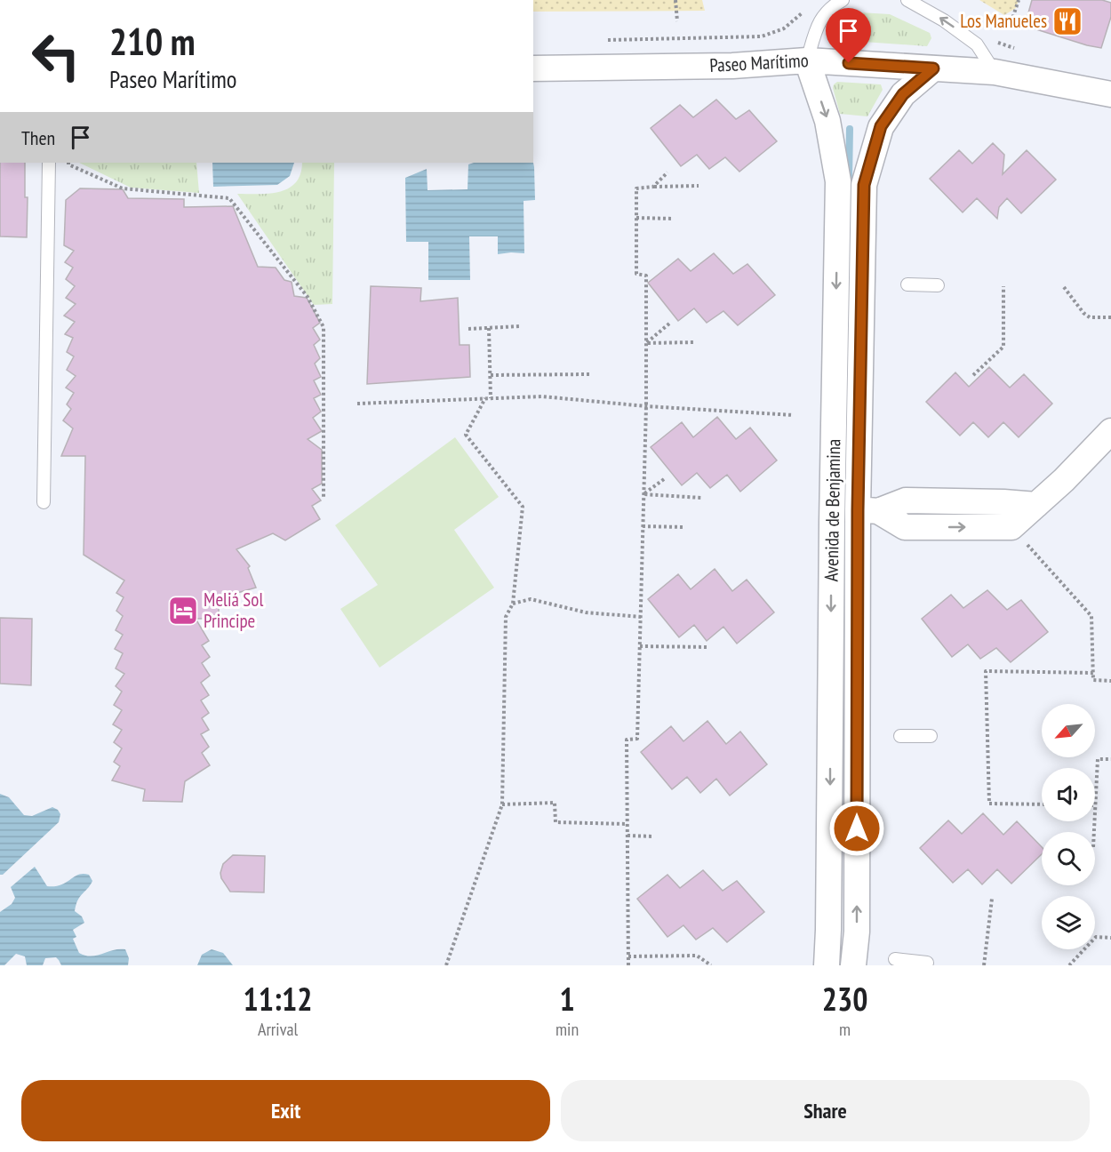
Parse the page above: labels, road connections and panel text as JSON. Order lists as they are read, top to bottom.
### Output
{
  "streets": {
    "street": ["Paseo Marítimo", "Avenida de Benjamina"]
  },
  "crossings": [
    ["Paseo Marítimo", "Avenida de Benjamina"]
  ],
  "places": {
    "restaurant": ["Los Manueles"],
    "hotel": ["Meliá Sol Principe"]
  },
  "north": "bottom left",
  "page": {
    "turn": ["210 m", "Paseo Marítimo"],
    "then": "Then",
    "eta": [
      "11:12",
      "Arrival",
      "1",
      "min",
      "230",
      "m"
    ],
    "buttons": ["Exit", "Share"]
  }
}
